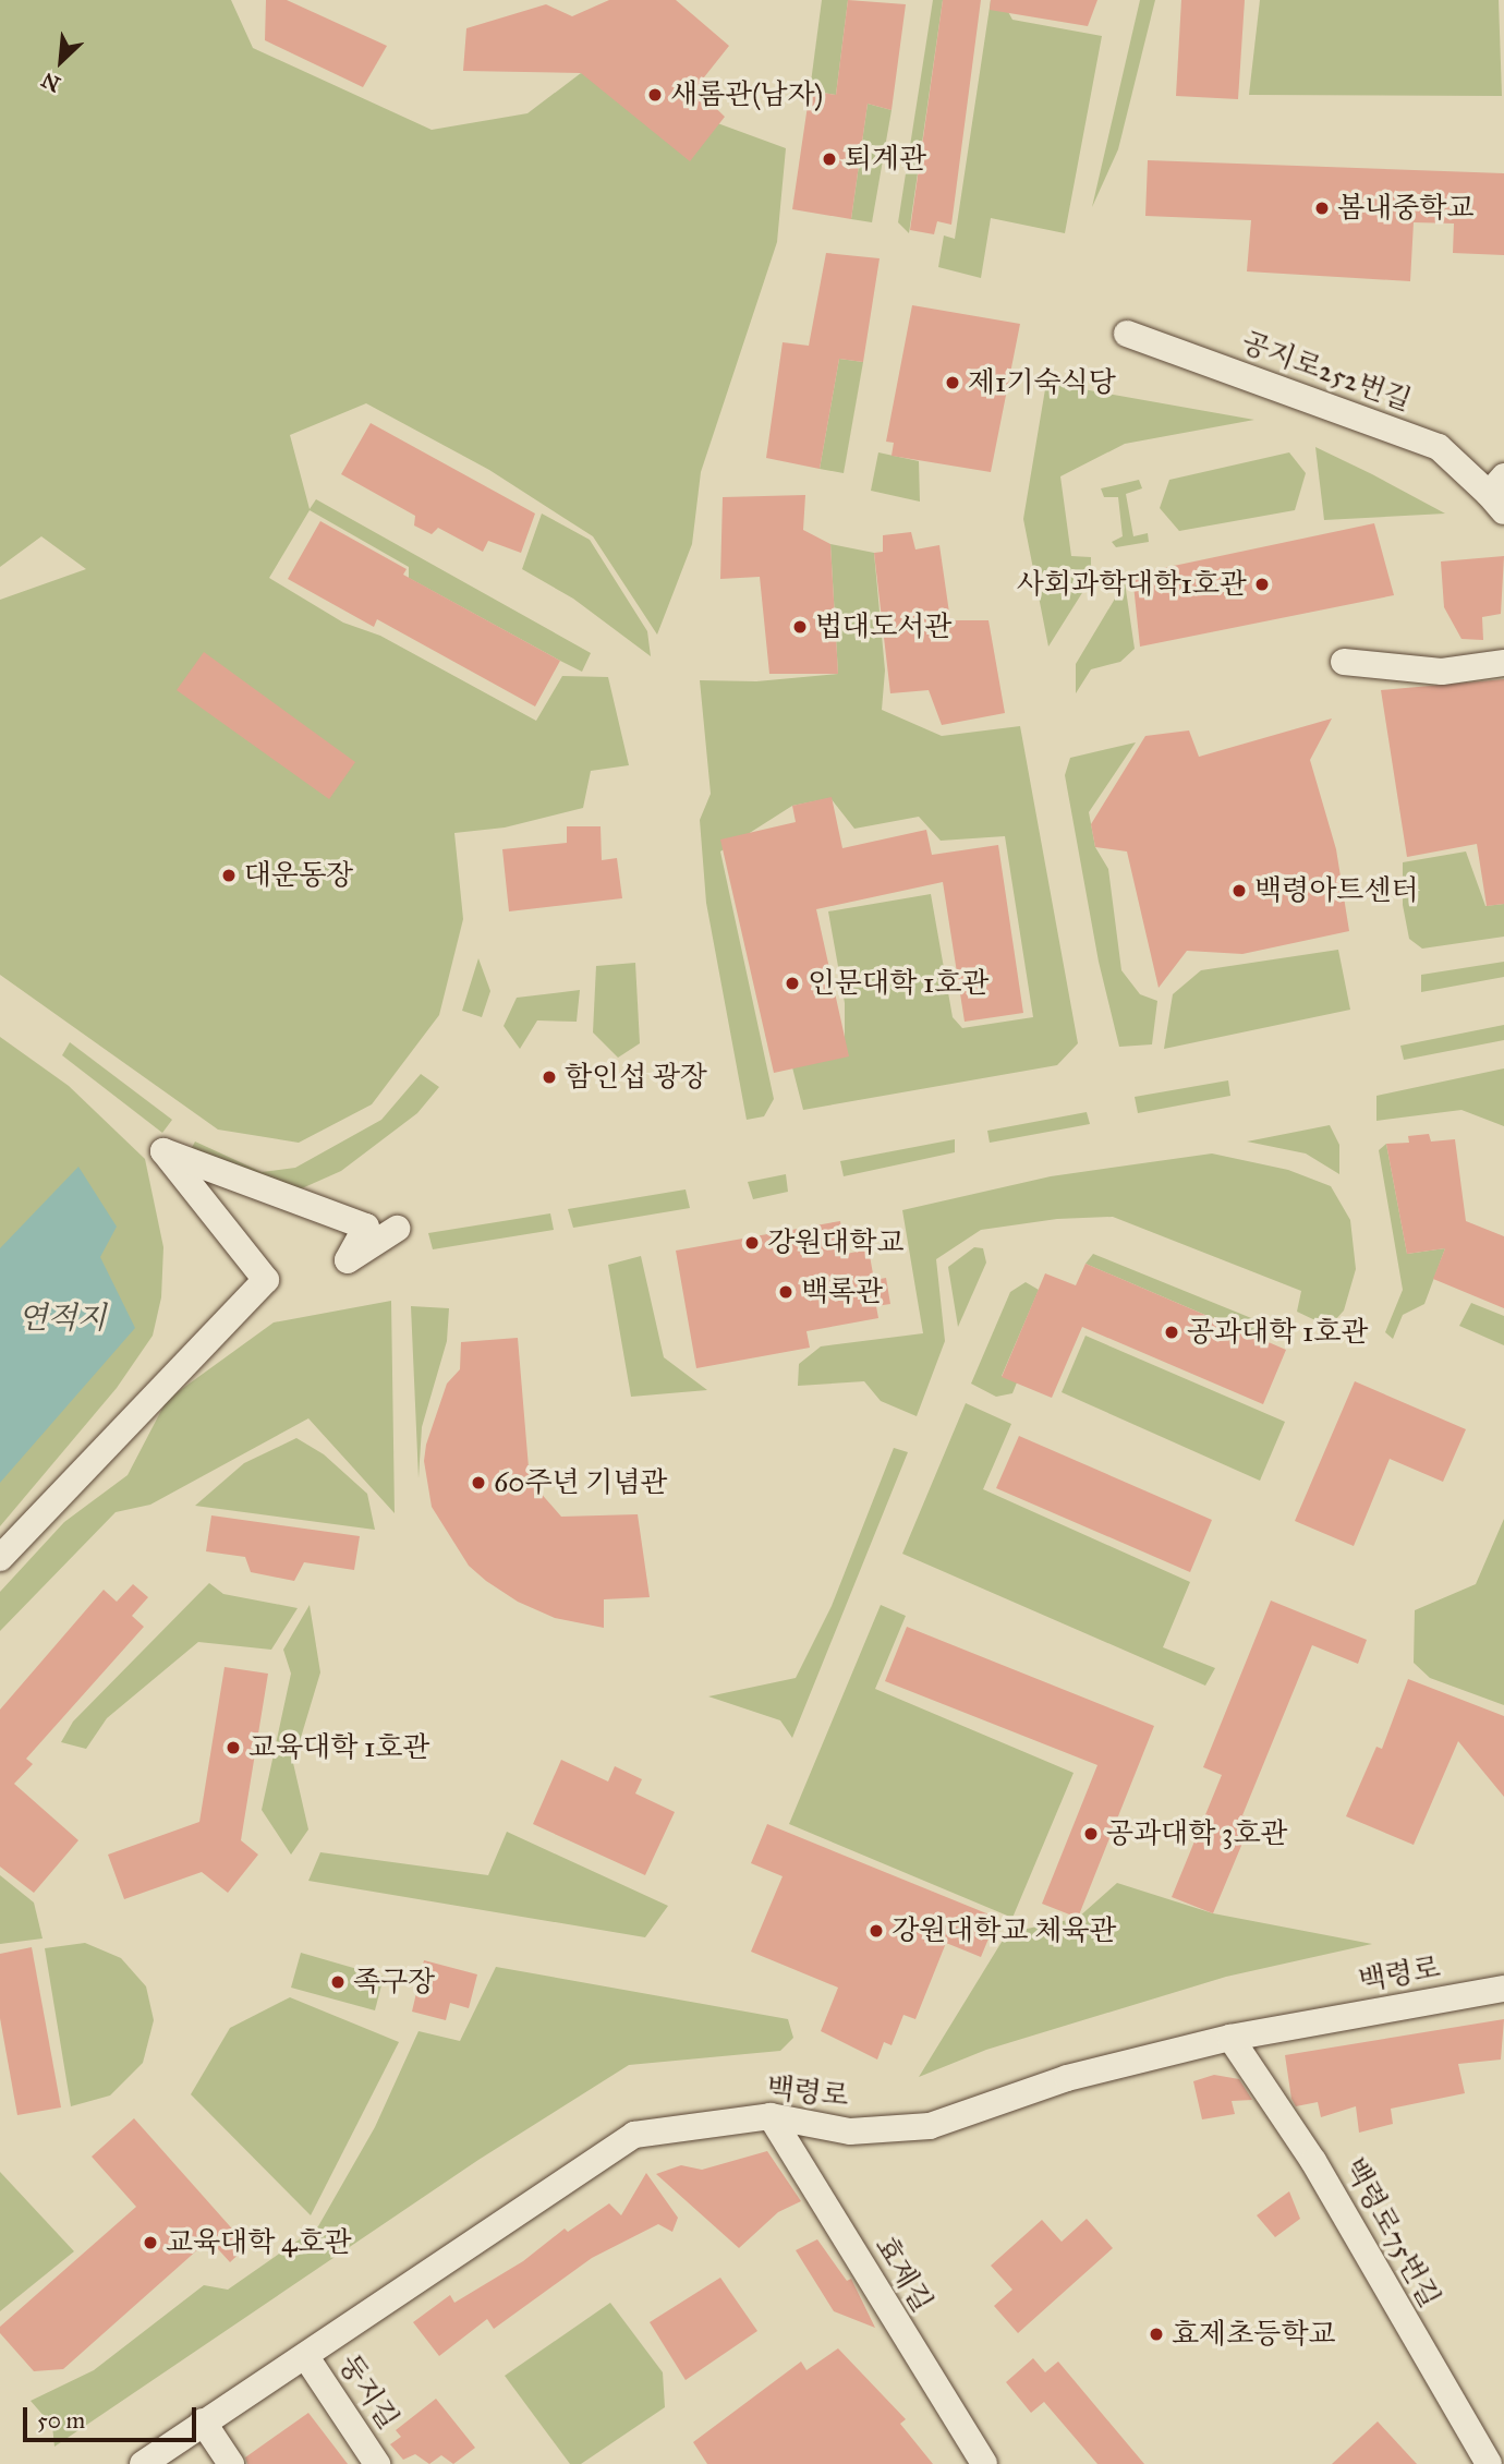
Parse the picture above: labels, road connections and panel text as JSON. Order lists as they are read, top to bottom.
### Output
{
  "streets": {
    "street": [
      "공지로252번길",
      "백령로",
      "백령로75번길",
      "효제길",
      "둥지길"
    ]
  },
  "crossings": [
    ["백령로", "백령로75번길"],
    ["백령로", "효제길"],
    ["백령로", "둥지길"]
  ],
  "water": ["연적지"],
  "places": [
    "새롬관(남자)",
    "퇴계관",
    "봄내중학교",
    "제1기숙식당",
    "사회과학대학1호관",
    "법대도서관",
    "대운동장",
    "백령아트센터",
    "인문대학 1호관",
    "함인섭 광장",
    "강원대학교",
    "백록관",
    "공과대학 1호관",
    "60주년 기념관",
    "교육대학 1호관",
    "공과대학 3호관",
    "강원대학교 체육관",
    "족구장",
    "교육대학 4호관",
    "효제초등학교"
  ],
  "scale_bar": "50 m",
  "north": "bottom left"
}
